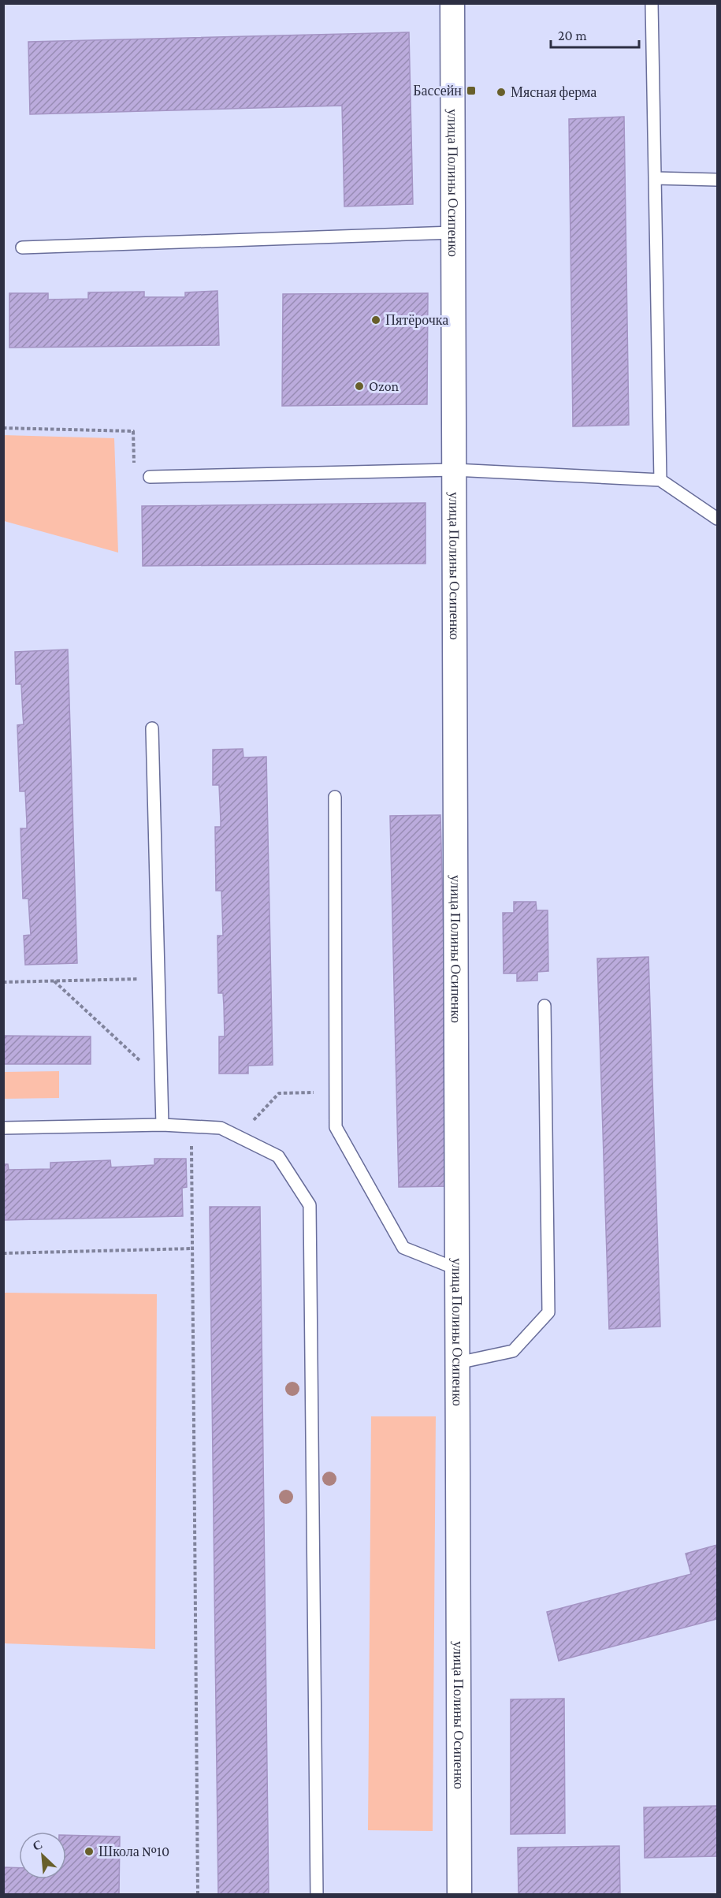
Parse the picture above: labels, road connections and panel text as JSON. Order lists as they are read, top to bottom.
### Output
{
  "streets": {
    "street": ["улица Полины Осипенко"]
  },
  "places": {
    "transit": ["Бассейн"],
    "other": [
      "Мясная ферма",
      "Пятёрочка",
      "Ozon",
      "Школа №10"
    ]
  },
  "scale_bar": "20 m",
  "north": "top left"
}
